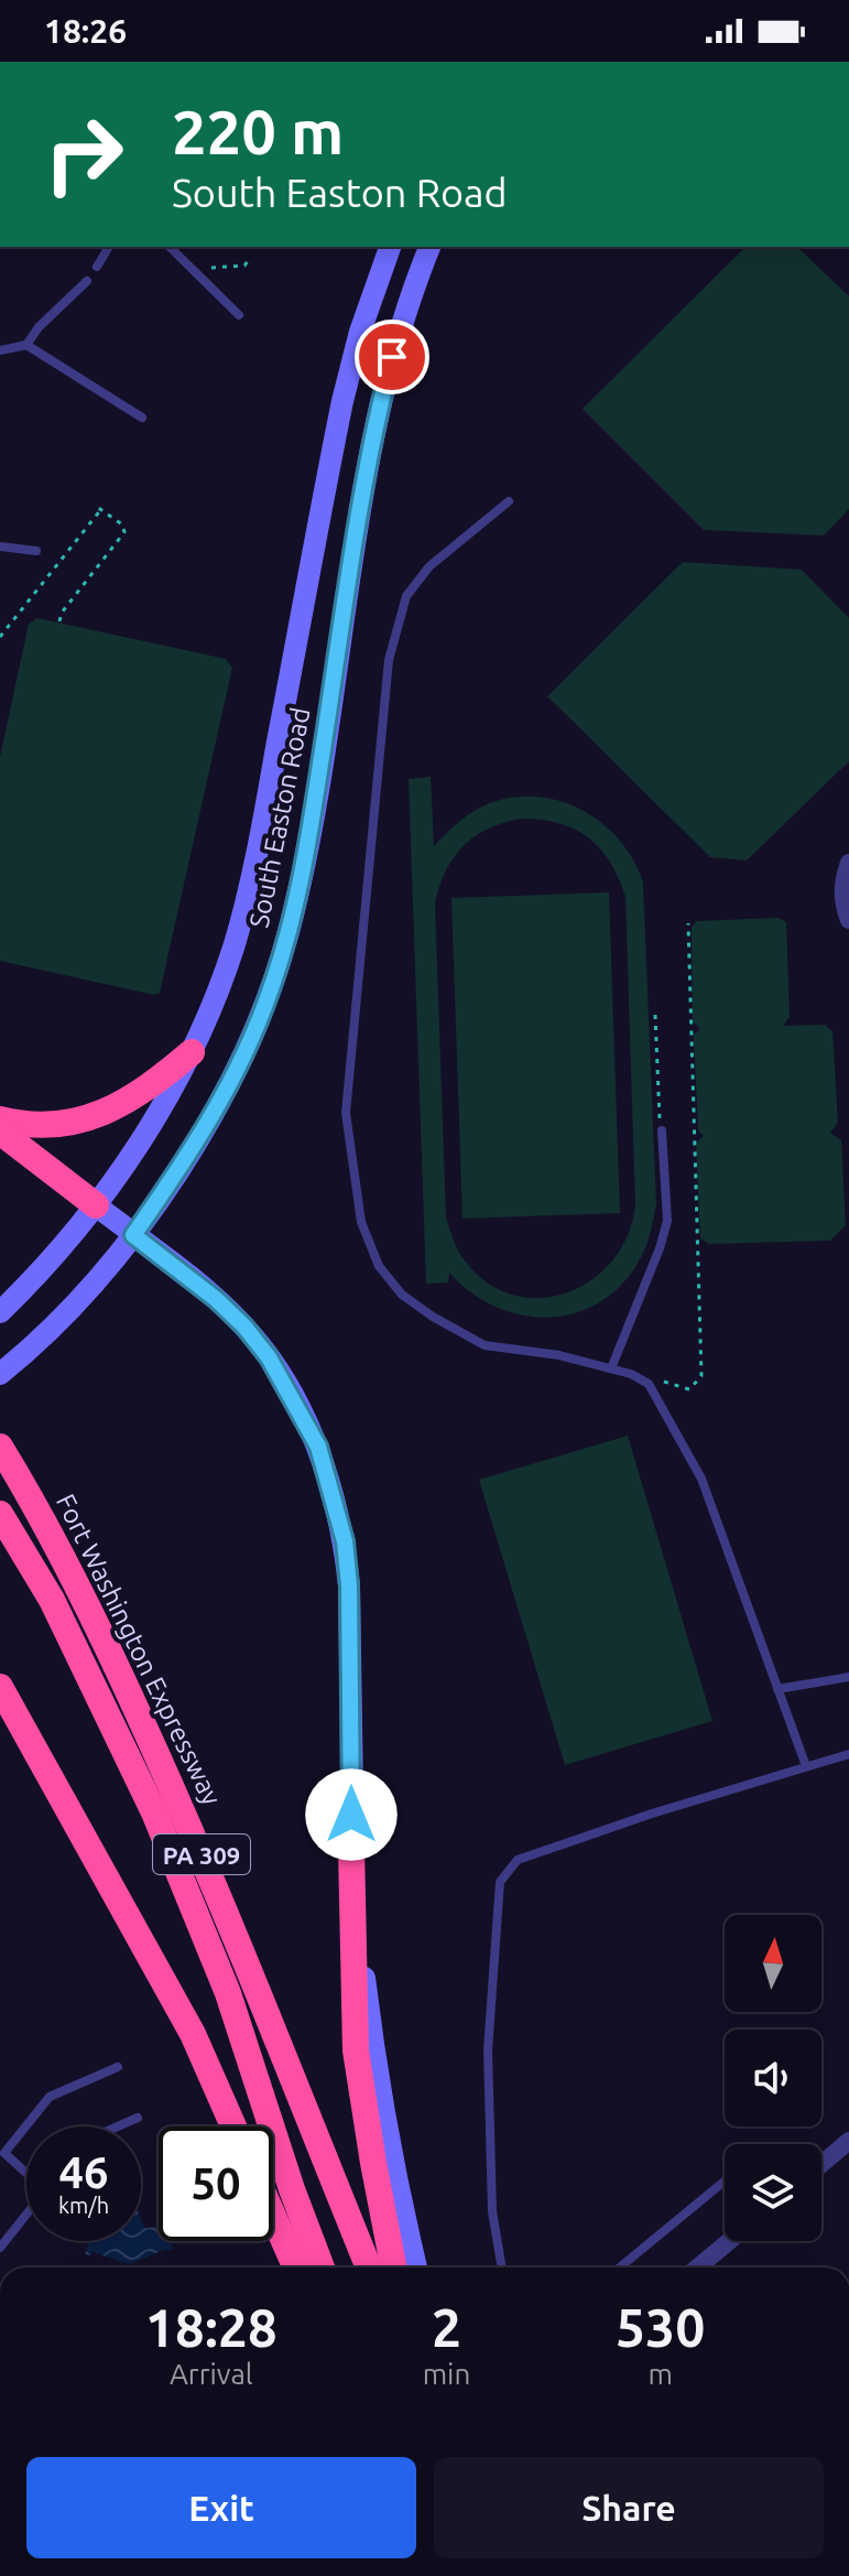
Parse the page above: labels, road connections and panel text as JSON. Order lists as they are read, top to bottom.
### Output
{
  "streets": {
    "highway": ["Fort Washington Expressway", "PA 309"],
    "main road": ["South Easton Road"]
  },
  "north": "top",
  "page": {
    "status": "18:26",
    "turn": ["220 m", "South Easton Road"],
    "speed": "46 km/h",
    "limit": "50",
    "eta": [
      "18:28",
      "Arrival",
      "2",
      "min",
      "530",
      "m"
    ],
    "buttons": ["Exit", "Share"]
  }
}
